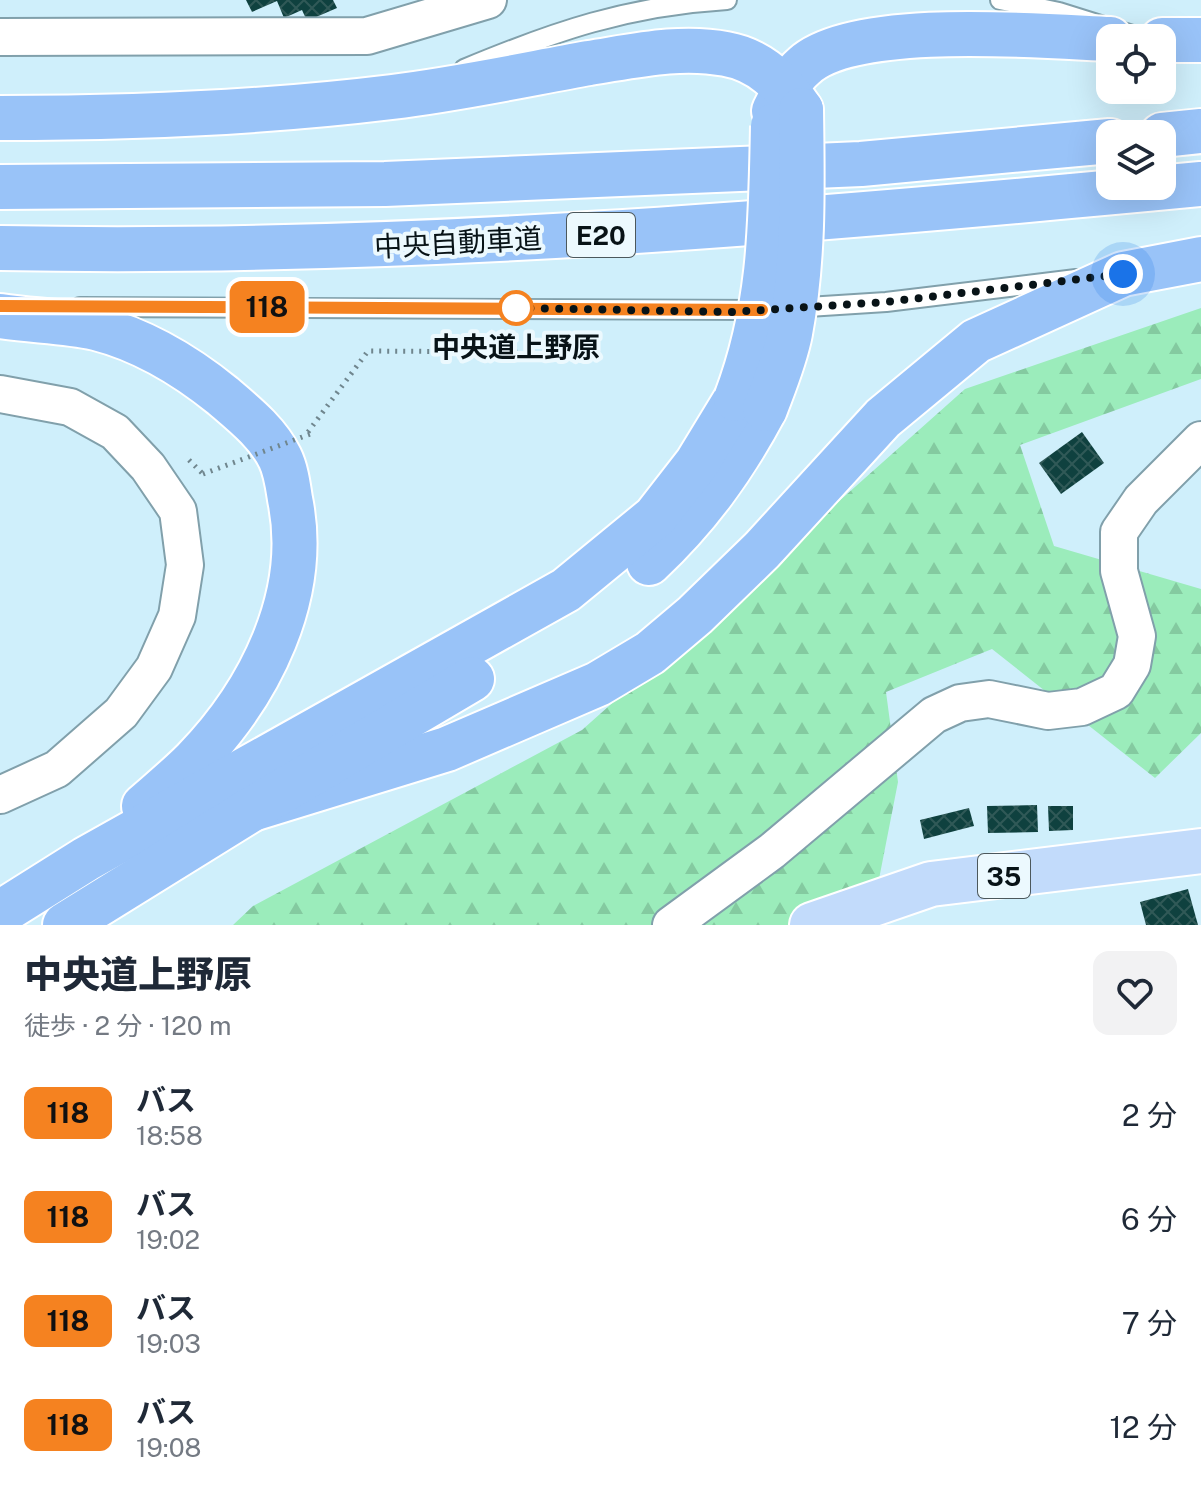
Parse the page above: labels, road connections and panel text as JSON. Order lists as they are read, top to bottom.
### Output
{
  "streets": {
    "highway": ["E20", "中央自動車道"],
    "main road": ["35"]
  },
  "places": ["中央道上野原"],
  "lines": ["bus line 118"],
  "page": {
    "on_map": "118",
    "heading": ["中央道上野原", "徒歩 · 2 分 · 120 m"],
    "list": [
      {
        "mark": "118",
        "name": "バス",
        "note": "18:58",
        "value": "2 分"
      },
      {
        "mark": "118",
        "name": "バス",
        "note": "19:02",
        "value": "6 分"
      },
      {
        "mark": "118",
        "name": "バス",
        "note": "19:03",
        "value": "7 分"
      },
      {
        "mark": "118",
        "name": "バス",
        "note": "19:08",
        "value": "12 分"
      }
    ]
  }
}
